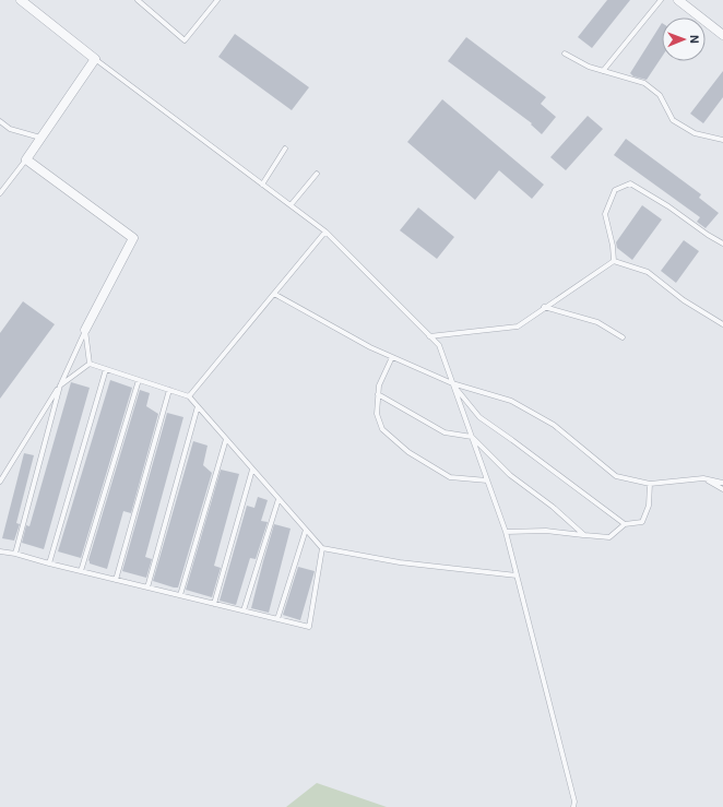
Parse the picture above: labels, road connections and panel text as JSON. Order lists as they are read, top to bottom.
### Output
{
  "north": "right"
}
